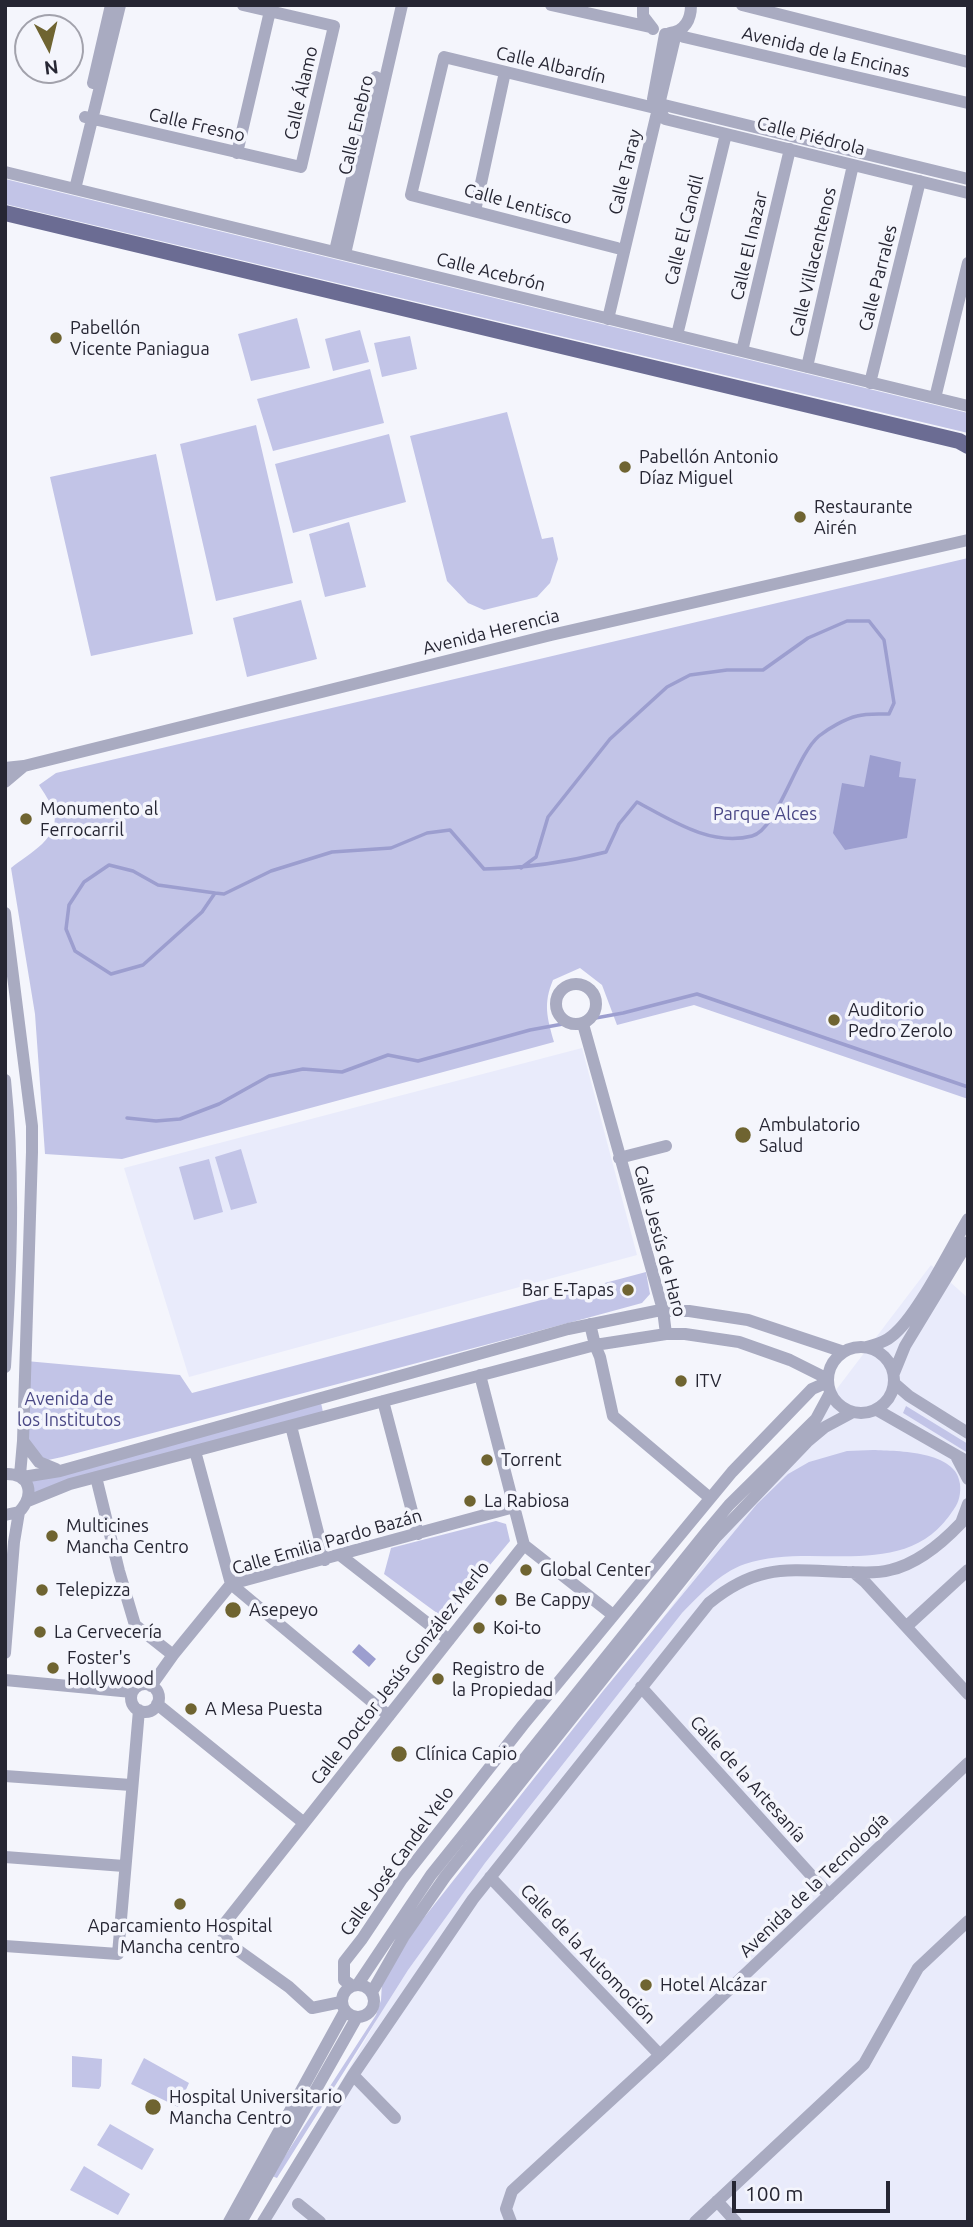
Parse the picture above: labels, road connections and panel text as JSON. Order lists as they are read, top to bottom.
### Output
{
  "streets": {
    "street": [
      "Avenida de la Encinas",
      "Calle Albardín",
      "Calle Álamo",
      "Calle Fresno",
      "Calle Enebro",
      "Calle Piédrola",
      "Calle Taray",
      "Calle Lentisco",
      "Calle El Candil",
      "Calle El Inazar",
      "Calle Villacentenos",
      "Calle Acebrón",
      "Calle Parrales",
      "Avenida Herencia",
      "Calle Jesús de Haro",
      "Calle Emilia Pardo Bazán",
      "Calle Doctor Jesús González Merlo",
      "Calle de la Artesanía",
      "Calle José Candel Yelo",
      "Avenida de la Tecnología",
      "Calle de la Automoción"
    ]
  },
  "crossings": [
    ["Avenida de la Encinas", "Calle Taray"],
    ["Calle Albardín", "Calle Piédrola"],
    ["Calle Albardín", "Calle Taray"],
    ["Calle Albardín", "Calle Lentisco"],
    ["Calle Álamo", "Calle Fresno"],
    ["Calle Enebro", "Calle Acebrón"],
    ["Calle Piédrola", "Calle Taray"],
    ["Calle Piédrola", "Calle El Candil"],
    ["Calle Piédrola", "Calle El Inazar"],
    ["Calle Piédrola", "Calle Villacentenos"],
    ["Calle Piédrola", "Calle Parrales"],
    ["Calle Taray", "Calle Lentisco"],
    ["Calle Taray", "Calle Acebrón"],
    ["Calle El Candil", "Calle Acebrón"],
    ["Calle El Inazar", "Calle Acebrón"],
    ["Calle Villacentenos", "Calle Acebrón"],
    ["Calle Acebrón", "Calle Parrales"],
    ["Calle Doctor Jesús González Merlo", "Calle José Candel Yelo"],
    ["Calle de la Artesanía", "Avenida de la Tecnología"],
    ["Avenida de la Tecnología", "Calle de la Automoción"]
  ],
  "parks": ["Parque Alces", "Avenida de los Institutos"],
  "places": [
    "Pabellón Vicente Paniagua",
    "Pabellón Antonio Díaz Miguel",
    "Restaurante Airén",
    "Monumento al Ferrocarril",
    "Auditorio Pedro Zerolo",
    "Ambulatorio Salud",
    "Bar E-Tapas",
    "ITV",
    "Torrent",
    "La Rabiosa",
    "Multicines Mancha Centro",
    "Global Center",
    "Telepizza",
    "Be Cappy",
    "Asepeyo",
    "Koi-to",
    "La Cervecería",
    "Foster's Hollywood",
    "Registro de la Propiedad",
    "A Mesa Puesta",
    "Clínica Capio",
    "Aparcamiento Hospital Mancha centro",
    "Hotel Alcázar",
    "Hospital Universitario Mancha Centro"
  ],
  "scale_bar": "100 m",
  "north": "bottom"
}
